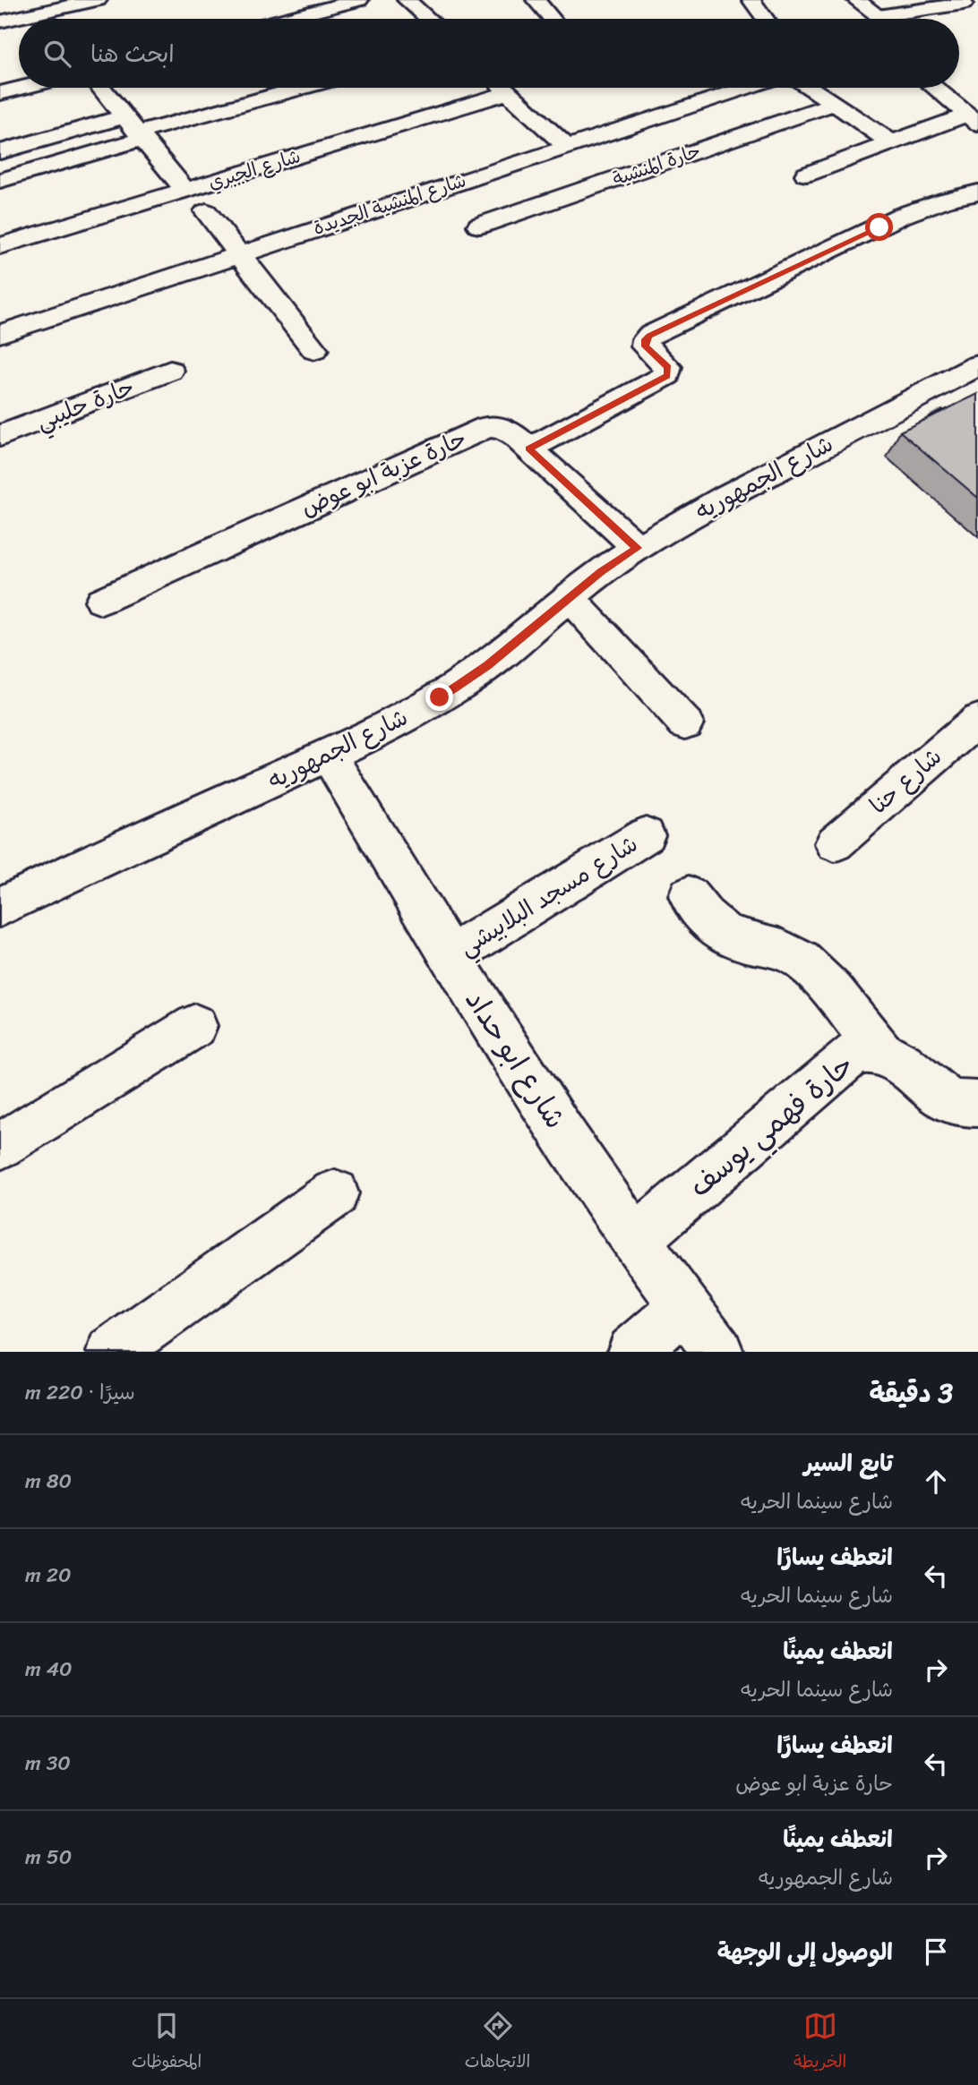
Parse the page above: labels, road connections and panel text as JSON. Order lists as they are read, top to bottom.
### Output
{
  "streets": {
    "street": [
      "حارة المنشية",
      "شارع الجبري",
      "شارع المنشية الجديدة",
      "حارة حليبي",
      "حارة عزبة ابو عوض",
      "شارع الجمهوريه",
      "شارع حنا",
      "شارع مسجد البلابيشي",
      "شارع ابو حداد",
      "حارة فهمي يوسف"
    ]
  },
  "crossings": [
    ["حارة عزبة ابو عوض", "شارع الجمهوريه"],
    ["شارع الجمهوريه", "شارع ابو حداد"],
    ["شارع مسجد البلابيشي", "شارع ابو حداد"],
    ["شارع ابو حداد", "حارة فهمي يوسف"]
  ],
  "page": {
    "search": "ابحث هنا",
    "heading": ["3 دقيقة", "سيرًا · 220 m"],
    "list": [
      ["تابع السير", "شارع سينما الحريه", "80 m"],
      ["انعطف يسارًا", "شارع سينما الحريه", "20 m"],
      ["انعطف يمينًا", "شارع سينما الحريه", "40 m"],
      ["انعطف يسارًا", "حارة عزبة ابو عوض", "30 m"],
      ["انعطف يمينًا", "شارع الجمهوريه", "50 m"],
      "الوصول إلى الوجهة"
    ],
    "nav": ["الخريطة", "الاتجاهات", "المحفوظات"]
  }
}
